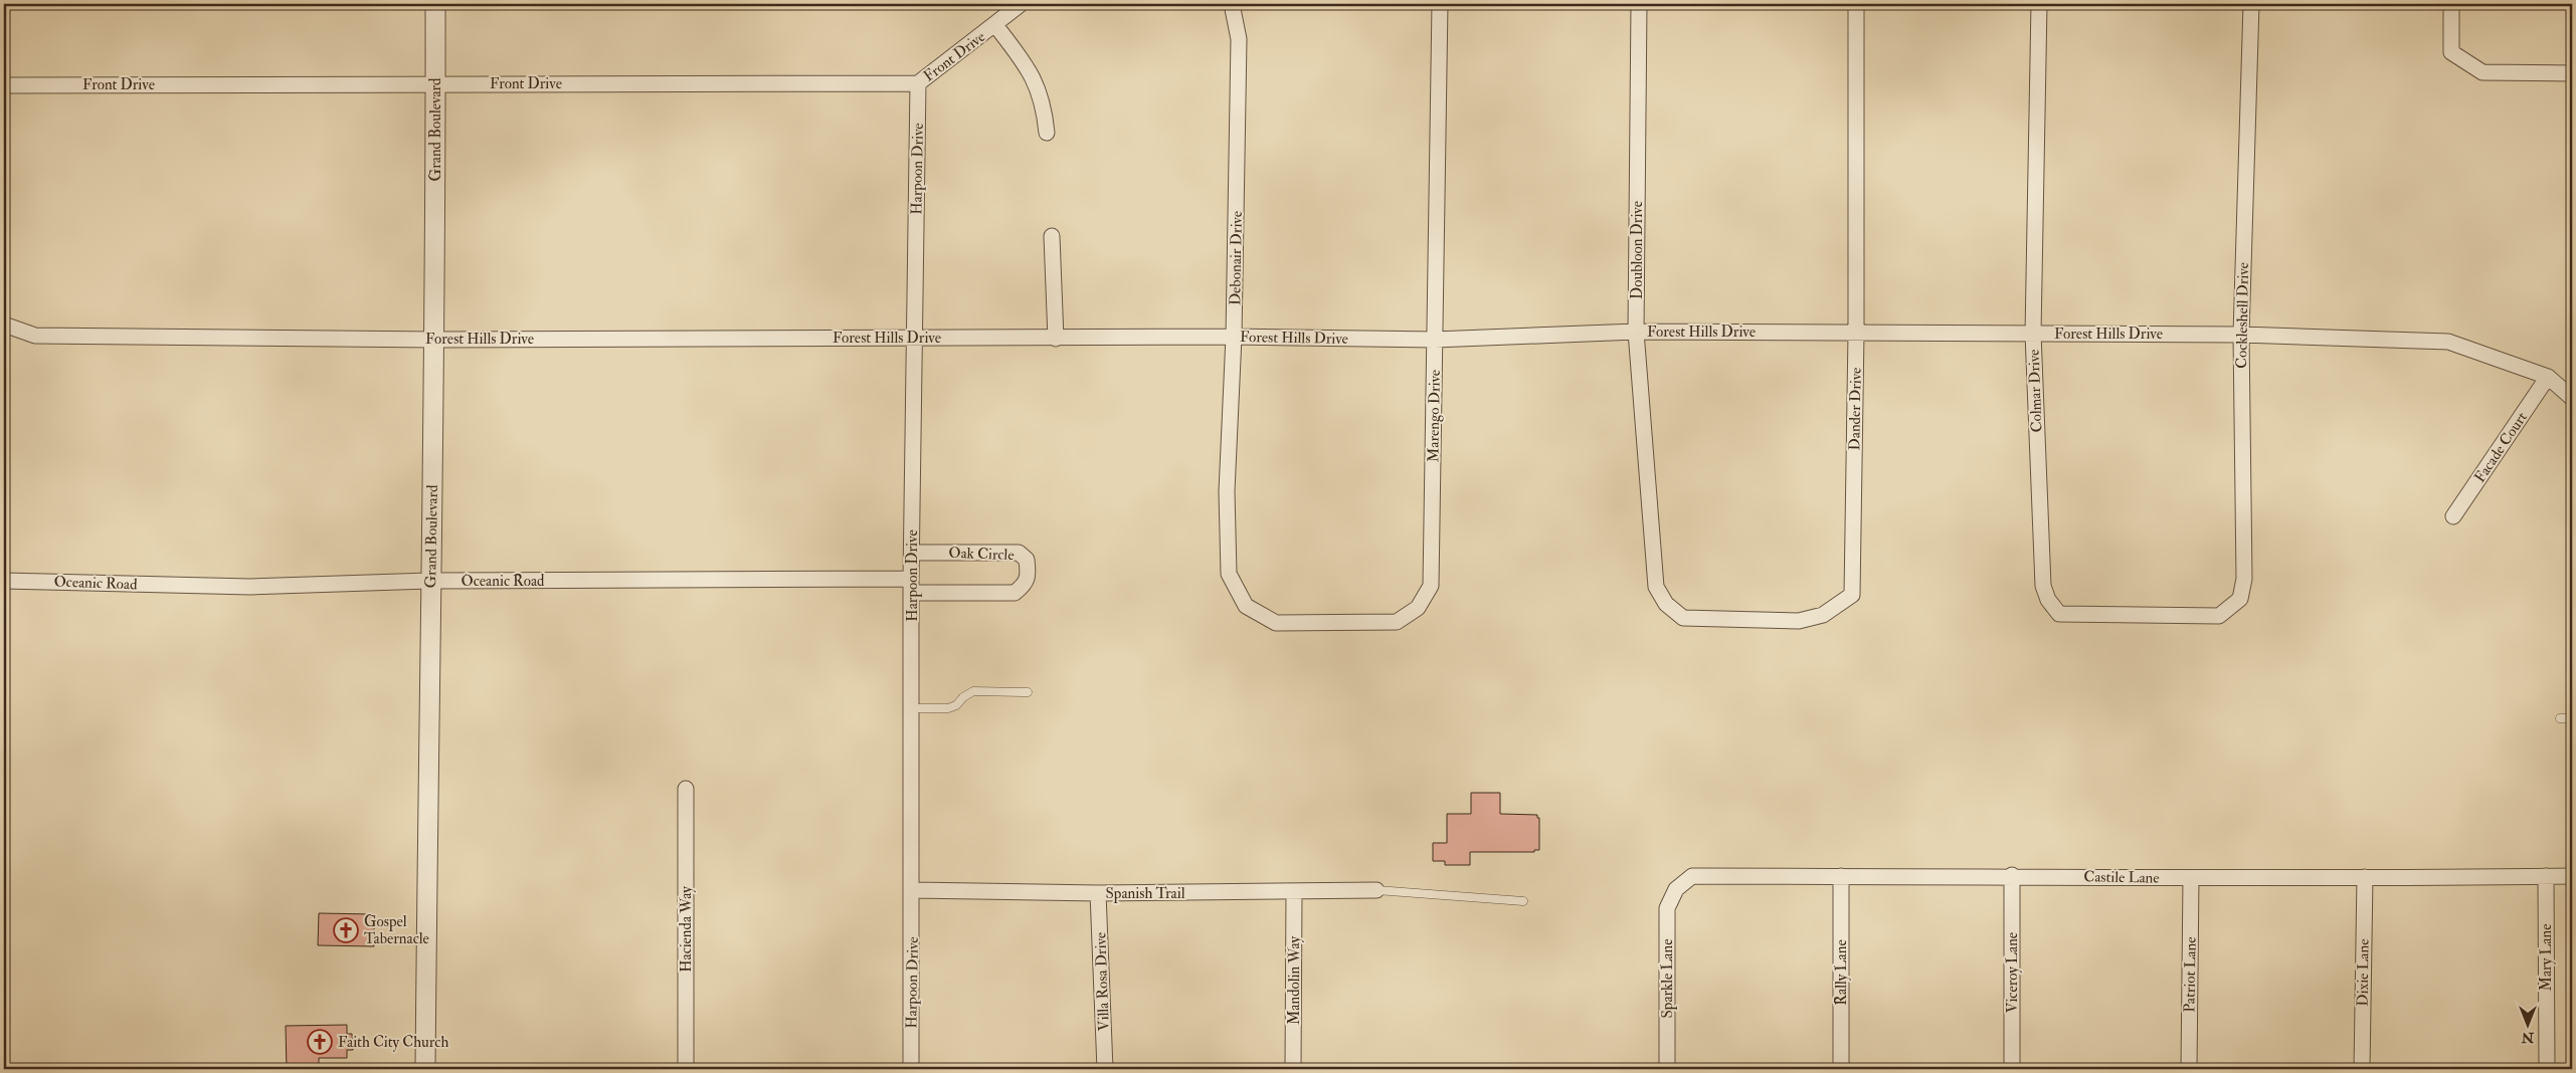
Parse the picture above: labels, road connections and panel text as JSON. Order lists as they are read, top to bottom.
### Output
{
  "streets": {
    "street": [
      "Front Drive",
      "Grand Boulevard",
      "Harpoon Drive",
      "Doubloon Drive",
      "Debonair Drive",
      "Cockleshell Drive",
      "Forest Hills Drive",
      "Colmar Drive",
      "Dander Drive",
      "Marengo Drive",
      "Facade Court",
      "Oak Circle",
      "Oceanic Road",
      "Castile Lane",
      "Spanish Trail",
      "Hacienda Way",
      "Mary Lane",
      "Rally Lane",
      "Viceroy Lane",
      "Dixie Lane",
      "Patriot Lane",
      "Sparkle Lane",
      "Mandolin Way",
      "Villa Rosa Drive"
    ]
  },
  "crossings": [
    ["Front Drive", "Grand Boulevard"],
    ["Front Drive", "Harpoon Drive"],
    ["Grand Boulevard", "Forest Hills Drive"],
    ["Grand Boulevard", "Oceanic Road"],
    ["Harpoon Drive", "Forest Hills Drive"],
    ["Harpoon Drive", "Oak Circle"],
    ["Harpoon Drive", "Oceanic Road"],
    ["Harpoon Drive", "Spanish Trail"],
    ["Doubloon Drive", "Forest Hills Drive"],
    ["Doubloon Drive", "Dander Drive"],
    ["Debonair Drive", "Forest Hills Drive"],
    ["Debonair Drive", "Marengo Drive"],
    ["Cockleshell Drive", "Forest Hills Drive"],
    ["Cockleshell Drive", "Colmar Drive"],
    ["Forest Hills Drive", "Colmar Drive"],
    ["Forest Hills Drive", "Dander Drive"],
    ["Forest Hills Drive", "Marengo Drive"],
    ["Forest Hills Drive", "Facade Court"],
    ["Oak Circle", "Oceanic Road"],
    ["Castile Lane", "Mary Lane"],
    ["Castile Lane", "Rally Lane"],
    ["Castile Lane", "Viceroy Lane"],
    ["Castile Lane", "Dixie Lane"],
    ["Castile Lane", "Patriot Lane"],
    ["Castile Lane", "Sparkle Lane"],
    ["Spanish Trail", "Mandolin Way"],
    ["Spanish Trail", "Villa Rosa Drive"]
  ],
  "places": {
    "church": ["Gospel Tabernacle", "Faith City Church"]
  },
  "north": "bottom"
}
